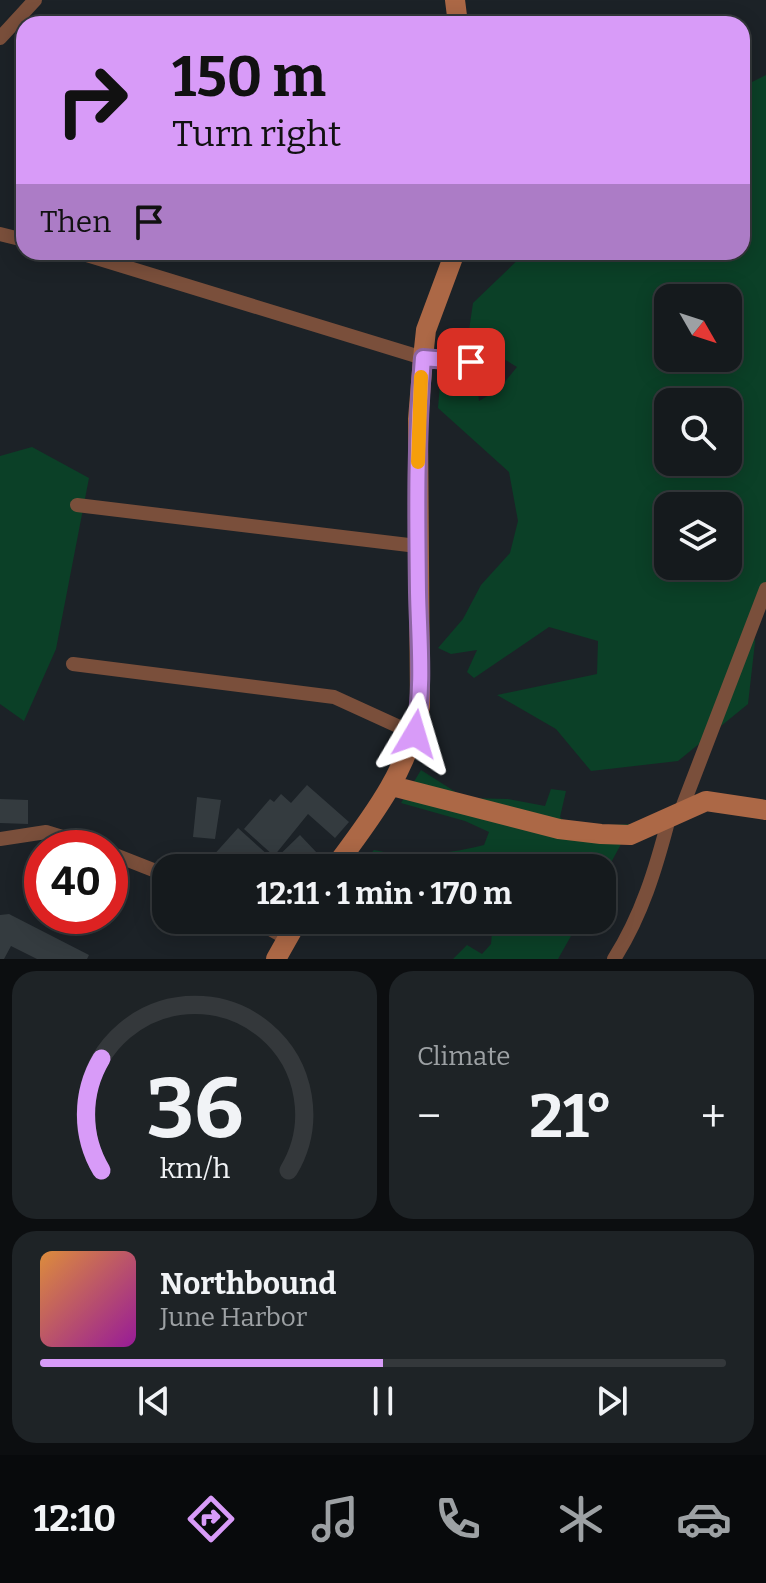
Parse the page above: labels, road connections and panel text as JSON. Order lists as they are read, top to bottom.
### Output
{
  "north": "bottom right",
  "page": {
    "turn": ["150 m", "Turn right"],
    "then": "Then",
    "limit": "40",
    "trip": "12:11 · 1 min · 170 m",
    "tile": "Climate",
    "heat": ["−", "21°", "+"],
    "song": ["Northbound", "June Harbor"],
    "tabs": "12:10",
    "gauge": ["36", "km/h"]
  }
}
